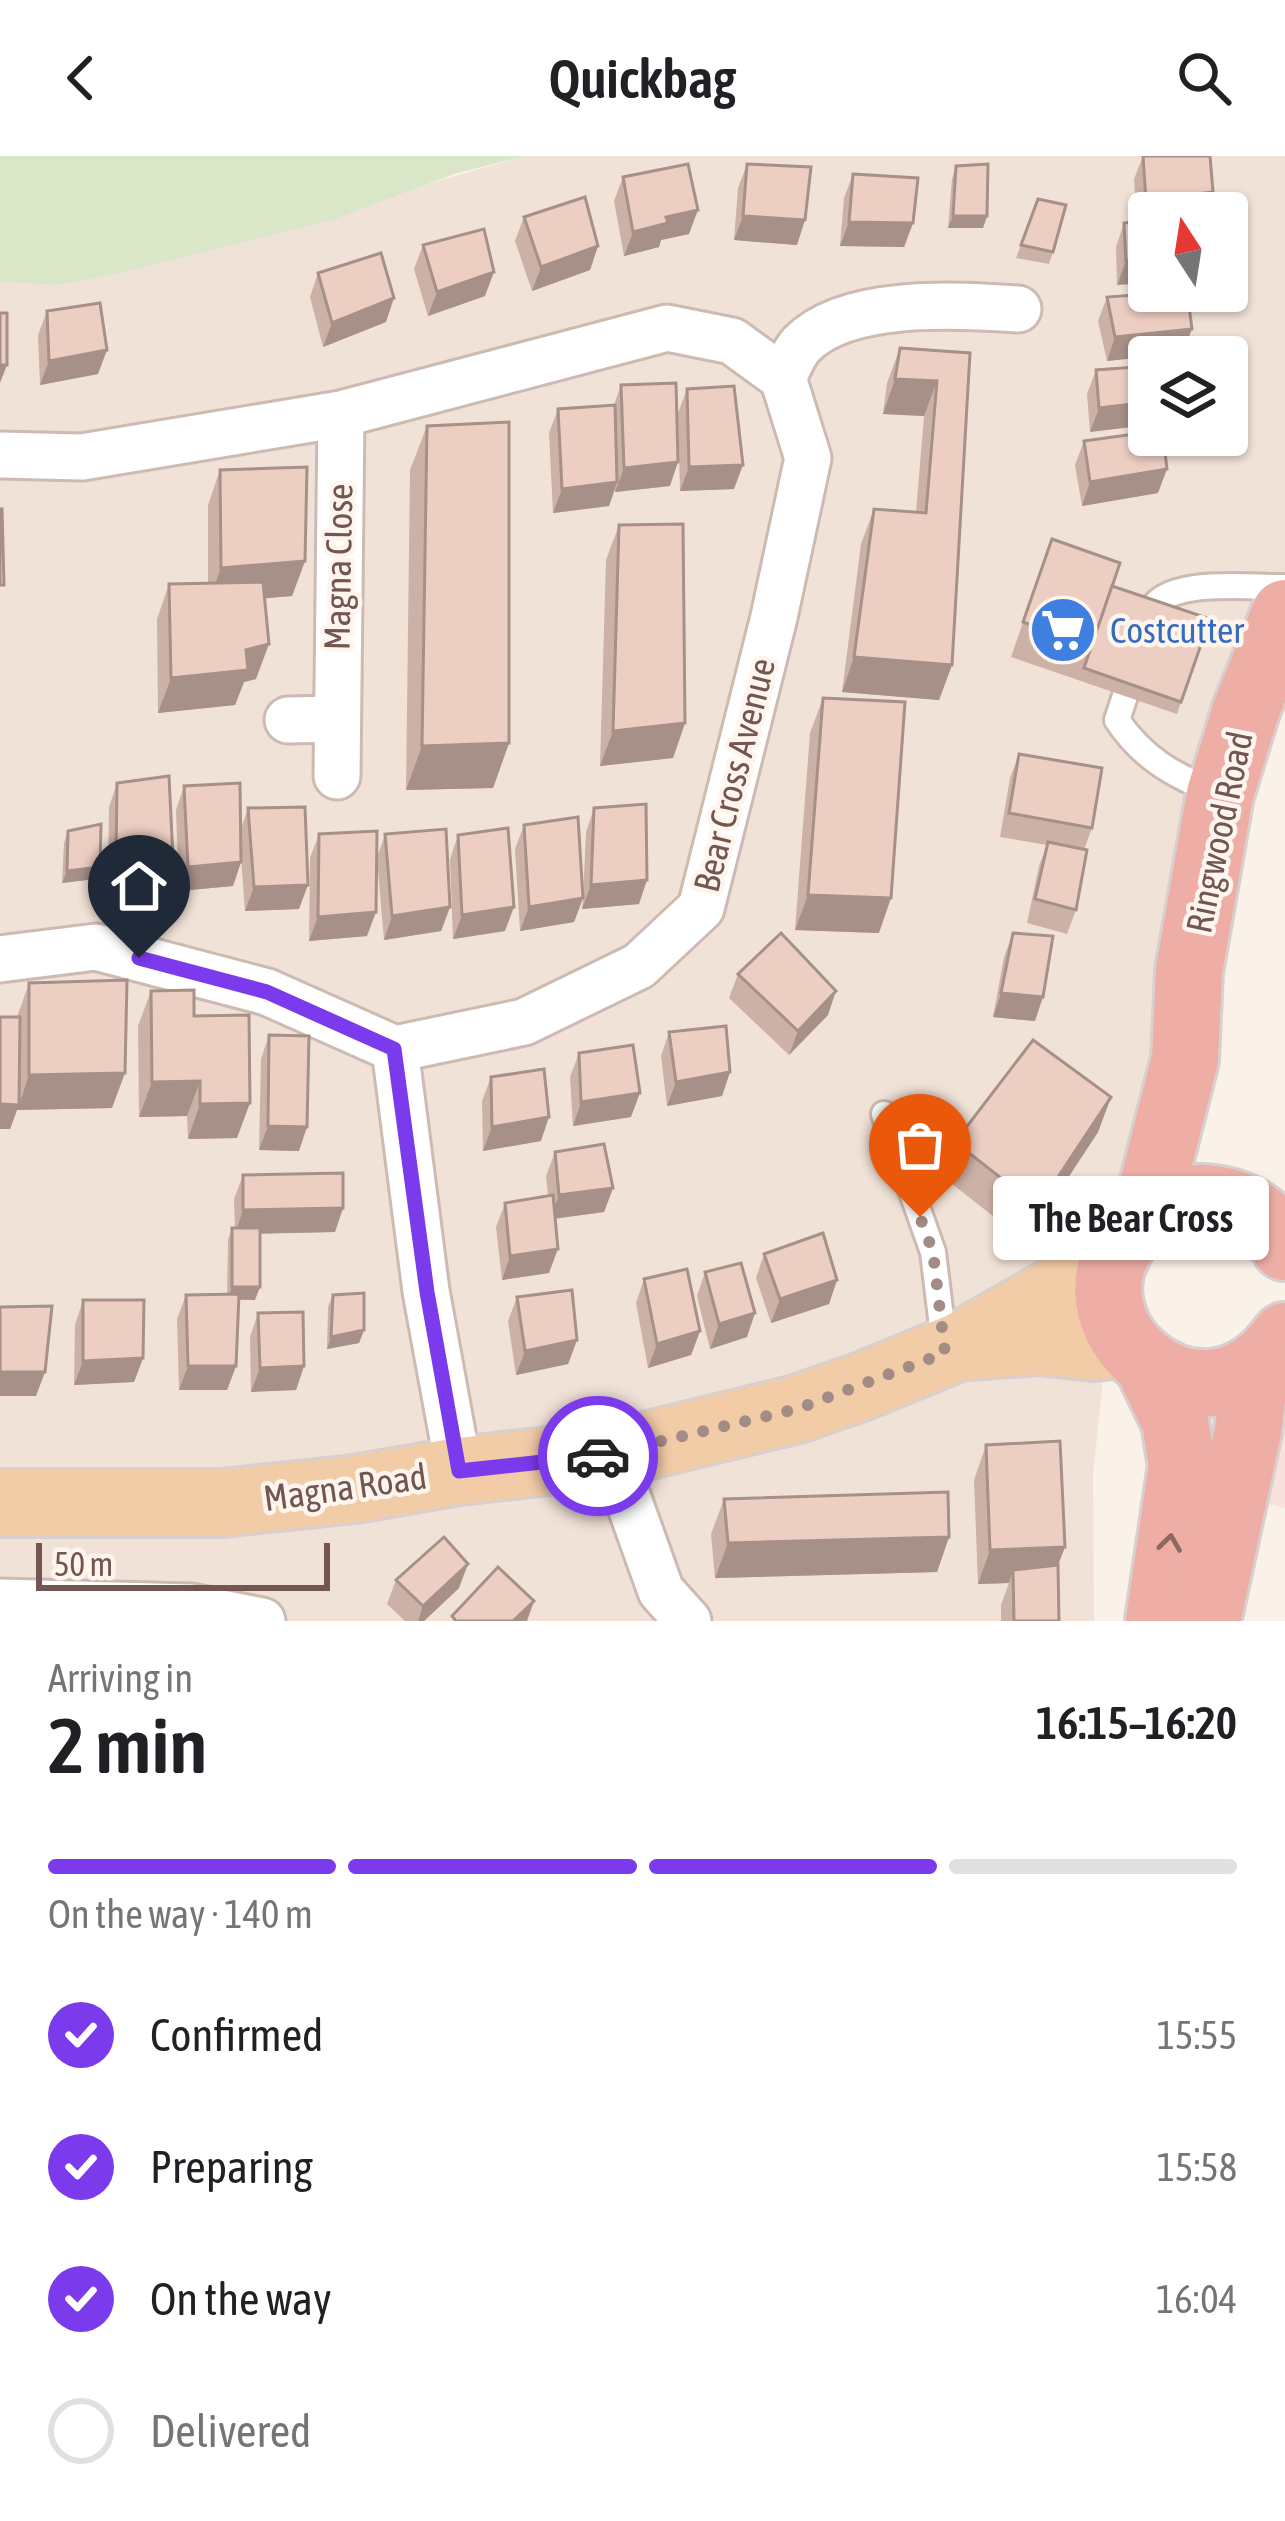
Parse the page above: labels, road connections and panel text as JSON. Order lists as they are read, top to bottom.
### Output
{
  "streets": {
    "highway": ["Ringwood Road"],
    "main road": ["Magna Road"],
    "street": ["Magna Close", "Bear Cross Avenue"]
  },
  "crossings": [
    ["Ringwood Road", "Magna Road"]
  ],
  "places": {
    "supermarket": ["Costcutter"],
    "other": ["The Bear Cross"]
  },
  "scale_bar": "50 m",
  "north": "top",
  "page": {
    "header": "Quickbag",
    "bubble": "The Bear Cross",
    "scale": "50 m",
    "heading": ["2 min", "Arriving in", "16:15–16:20"],
    "bar": "On the way · 140 m",
    "list": [
      ["Confirmed", "15:55"],
      ["Preparing", "15:58"],
      ["On the way", "16:04"],
      "Delivered"
    ]
  }
}
